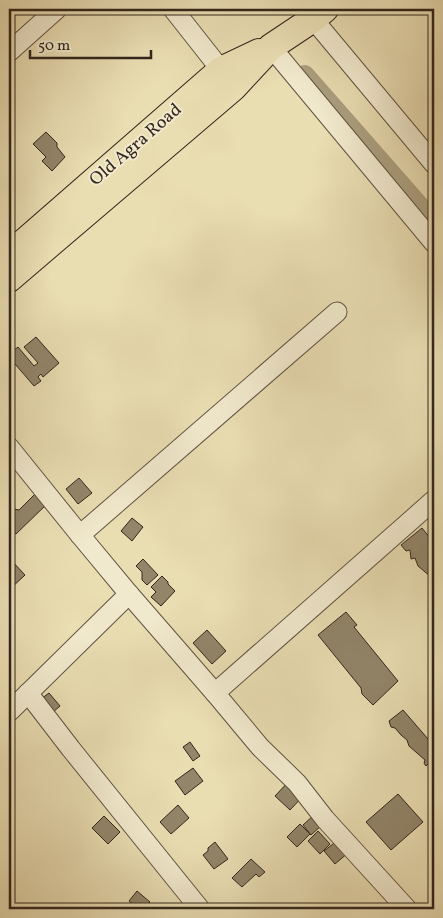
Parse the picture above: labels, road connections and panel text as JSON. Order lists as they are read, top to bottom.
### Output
{
  "streets": {
    "highway": ["Old Agra Road"]
  },
  "scale_bar": "50 m"
}
